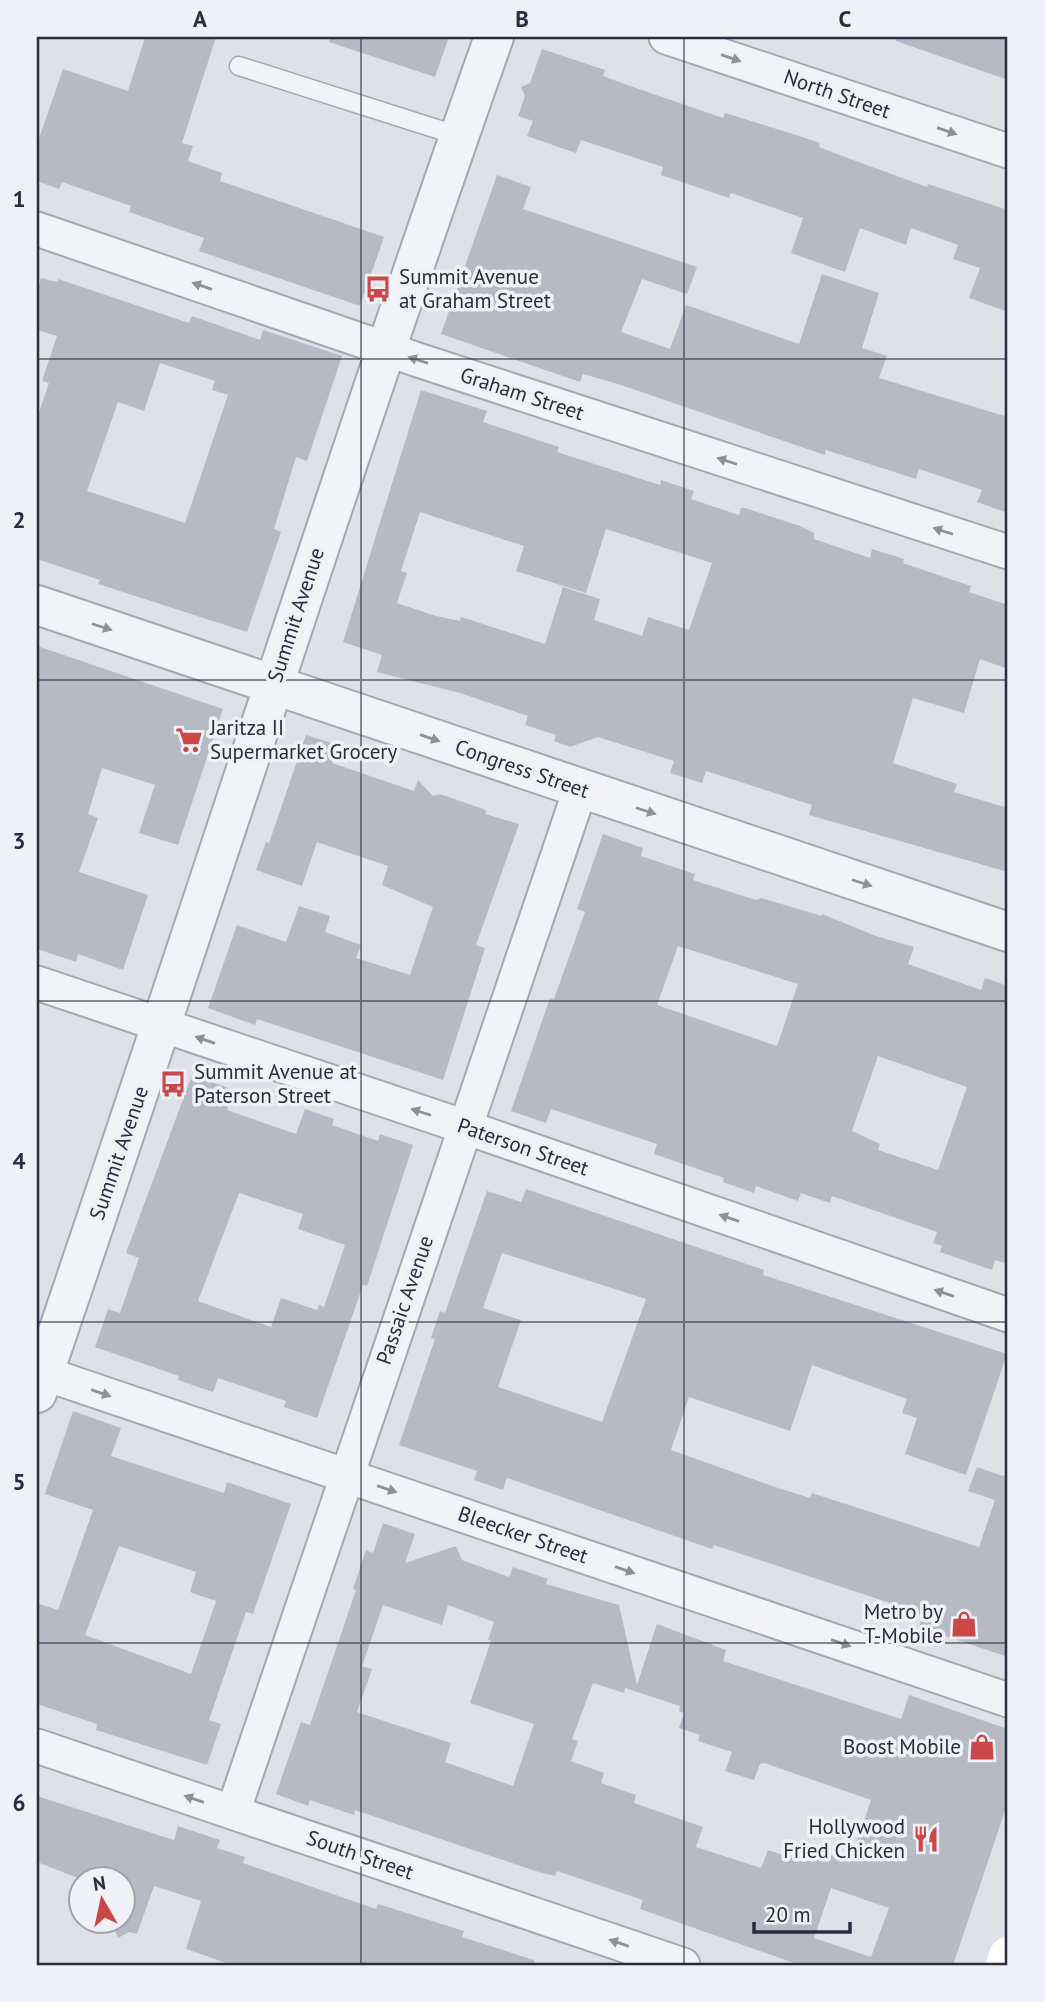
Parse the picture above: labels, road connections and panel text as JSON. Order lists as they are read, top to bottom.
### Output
{
  "streets": {
    "street": [
      "North Street",
      "Graham Street",
      "Summit Avenue",
      "Congress Street",
      "Paterson Street",
      "Passaic Avenue",
      "Bleecker Street",
      "South Street"
    ]
  },
  "crossings": [
    ["Graham Street", "Summit Avenue"],
    ["Summit Avenue", "Congress Street"],
    ["Summit Avenue", "Paterson Street"],
    ["Summit Avenue", "Bleecker Street"],
    ["Congress Street", "Passaic Avenue"],
    ["Paterson Street", "Passaic Avenue"],
    ["Passaic Avenue", "Bleecker Street"],
    ["Passaic Avenue", "South Street"]
  ],
  "one_way": [
    "North Street",
    "Graham Street",
    "Congress Street",
    "Paterson Street",
    "Bleecker Street",
    "South Street"
  ],
  "places": {
    "bus stop": ["Summit Avenue at Graham Street", "Summit Avenue at Paterson Street"],
    "supermarket": ["Jaritza II Supermarket Grocery"],
    "shop": ["Metro by T-Mobile", "Boost Mobile"],
    "restaurant": ["Hollywood Fried Chicken"]
  },
  "scale_bar": "20 m",
  "north": "top",
  "grid": {
    "columns": ["A", "B", "C"],
    "rows": [
      "1",
      "2",
      "3",
      "4",
      "5",
      "6"
    ]
  }
}
